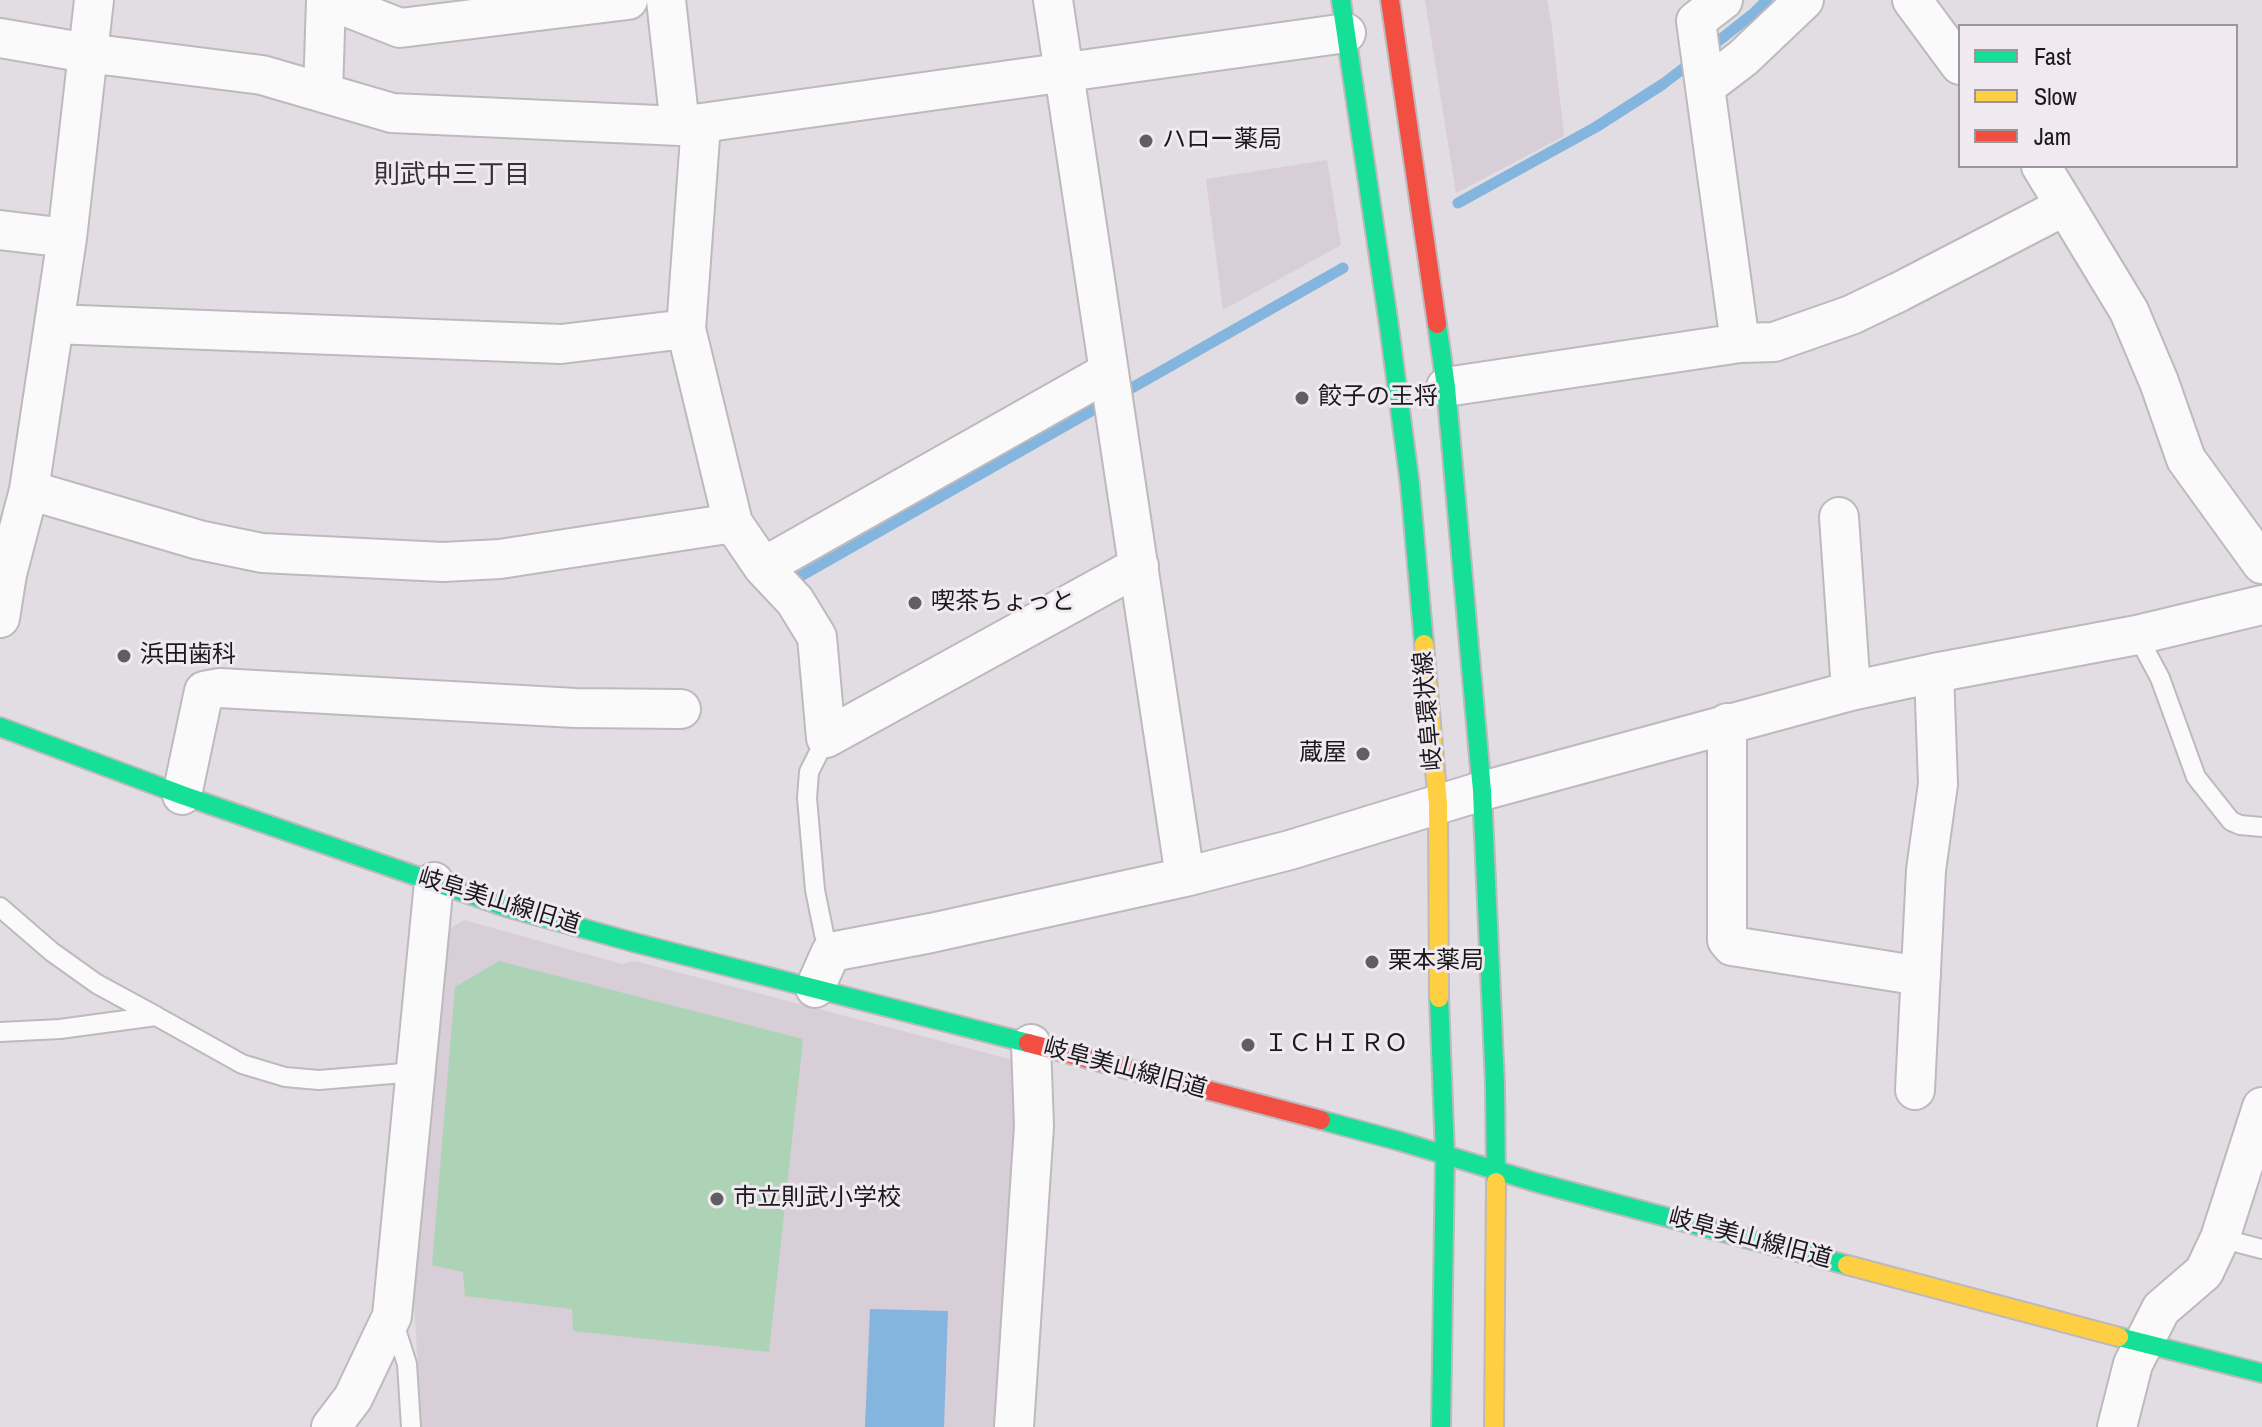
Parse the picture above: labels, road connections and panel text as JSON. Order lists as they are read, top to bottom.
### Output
{
  "streets": {
    "main road": ["岐阜環状線", "岐阜美山線旧道"]
  },
  "crossings": [
    ["岐阜環状線", "岐阜美山線旧道"]
  ],
  "districts": ["則武中三丁目"],
  "places": [
    "ハロー薬局",
    "餃子の王将",
    "喫茶ちょっと",
    "浜田歯科",
    "蔵屋",
    "栗本薬局",
    "ＩＣＨＩＲＯ",
    "市立則武小学校"
  ],
  "legend": ["Fast", "Slow", "Jam"]
}
